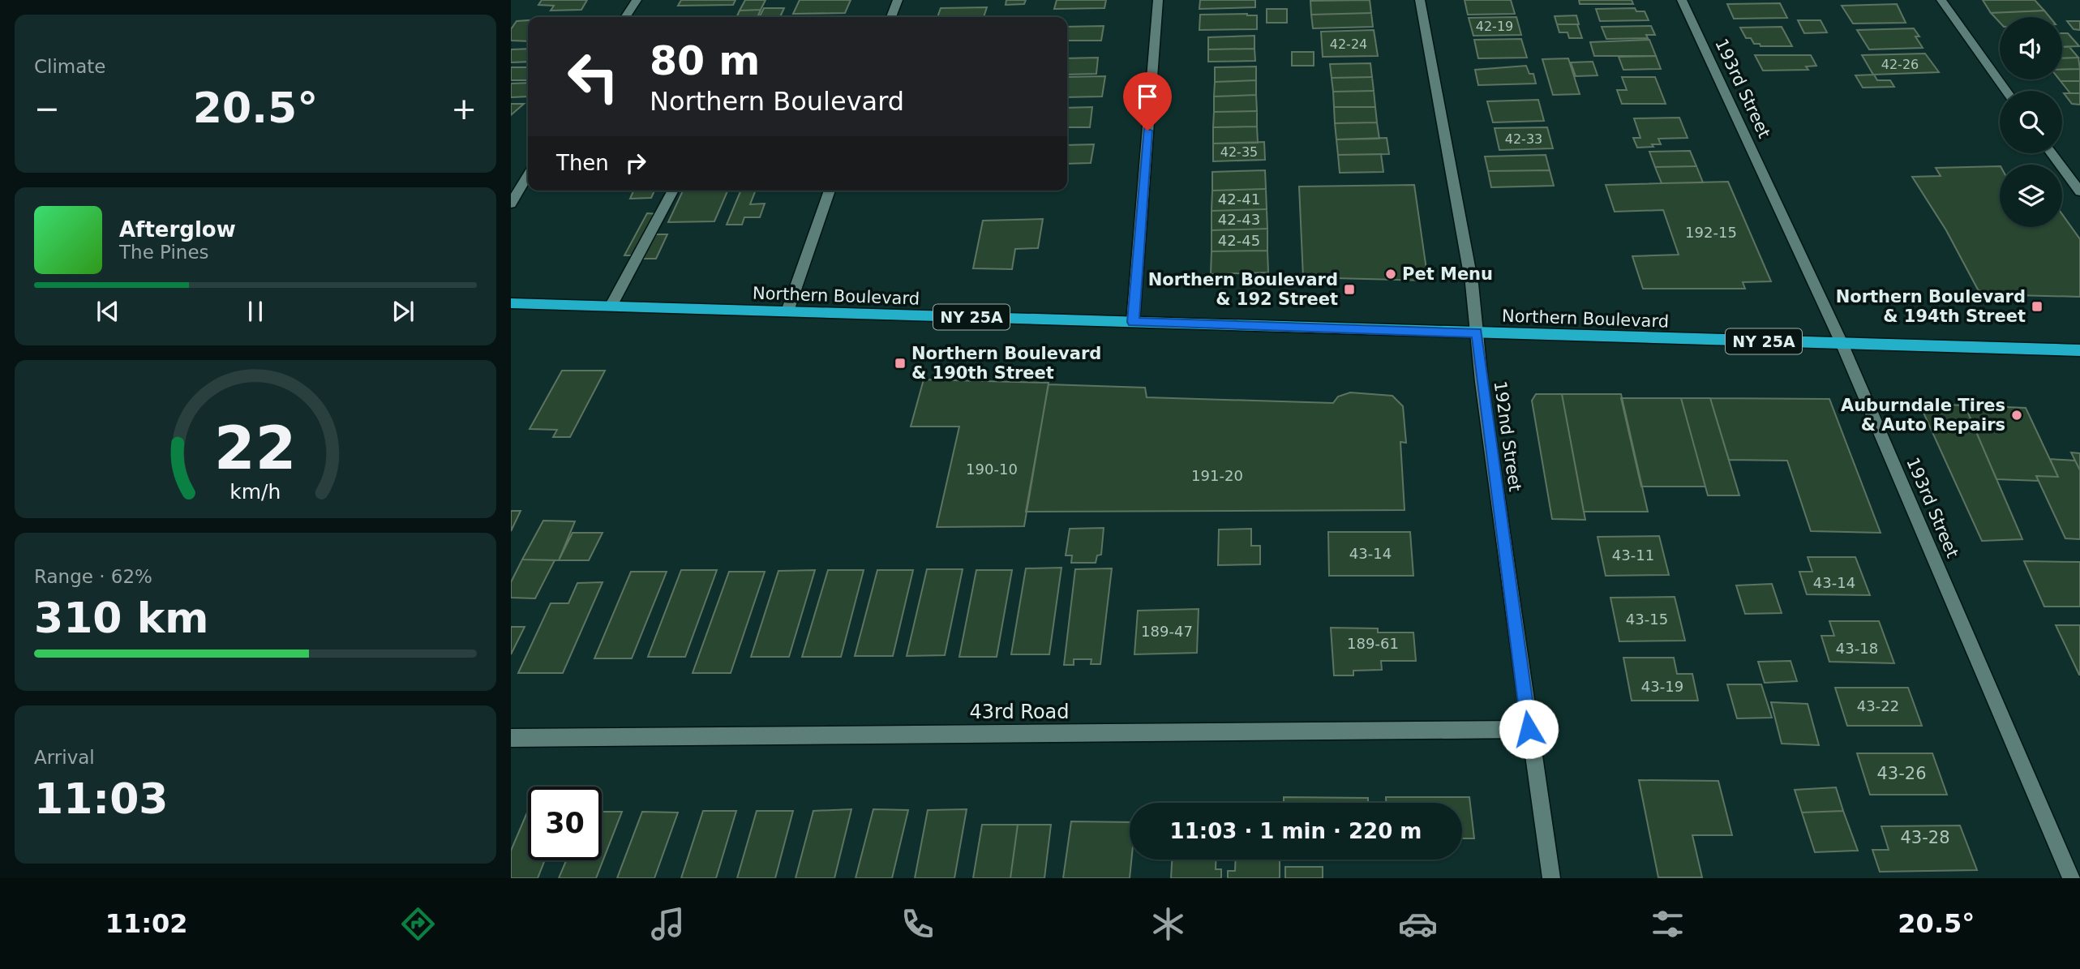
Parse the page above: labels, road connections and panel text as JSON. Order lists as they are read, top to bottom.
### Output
{
  "streets": {
    "main road": ["Northern Boulevard", "NY 25A"],
    "street": ["193rd Street", "192nd Street", "43rd Road"]
  },
  "crossings": [
    ["193rd Street", "Northern Boulevard"],
    ["Northern Boulevard", "192nd Street"],
    ["192nd Street", "43rd Road"]
  ],
  "places": {
    "other": ["Pet Menu", "Auburndale Tires & Auto Repairs"],
    "transit": ["Northern Boulevard & 192 Street", "Northern Boulevard & 194th Street", "Northern Boulevard & 190th Street"]
  },
  "house_numbers": [
    "42-19",
    "42-24",
    "42-26",
    "42-33",
    "42-35",
    "42-41",
    "42-43",
    "192-15",
    "42-45",
    "190-10",
    "191-20",
    "43-14",
    "43-11",
    "43-14",
    "43-15",
    "189-47",
    "189-61",
    "43-18",
    "43-19",
    "43-22",
    "43-26",
    "43-28"
  ],
  "page": {
    "tile": [
      "Climate",
      ["Range · 62%", "310 km"],
      ["Arrival", "11:03"]
    ],
    "turn": ["80 m", "Northern Boulevard"],
    "heat": ["−", "20.5°", "+"],
    "then": "Then",
    "song": ["Afterglow", "The Pines"],
    "limit": "30",
    "trip": "11:03 · 1 min · 220 m",
    "tabs": ["11:02", "20.5°"],
    "gauge": ["22", "km/h"]
  }
}
